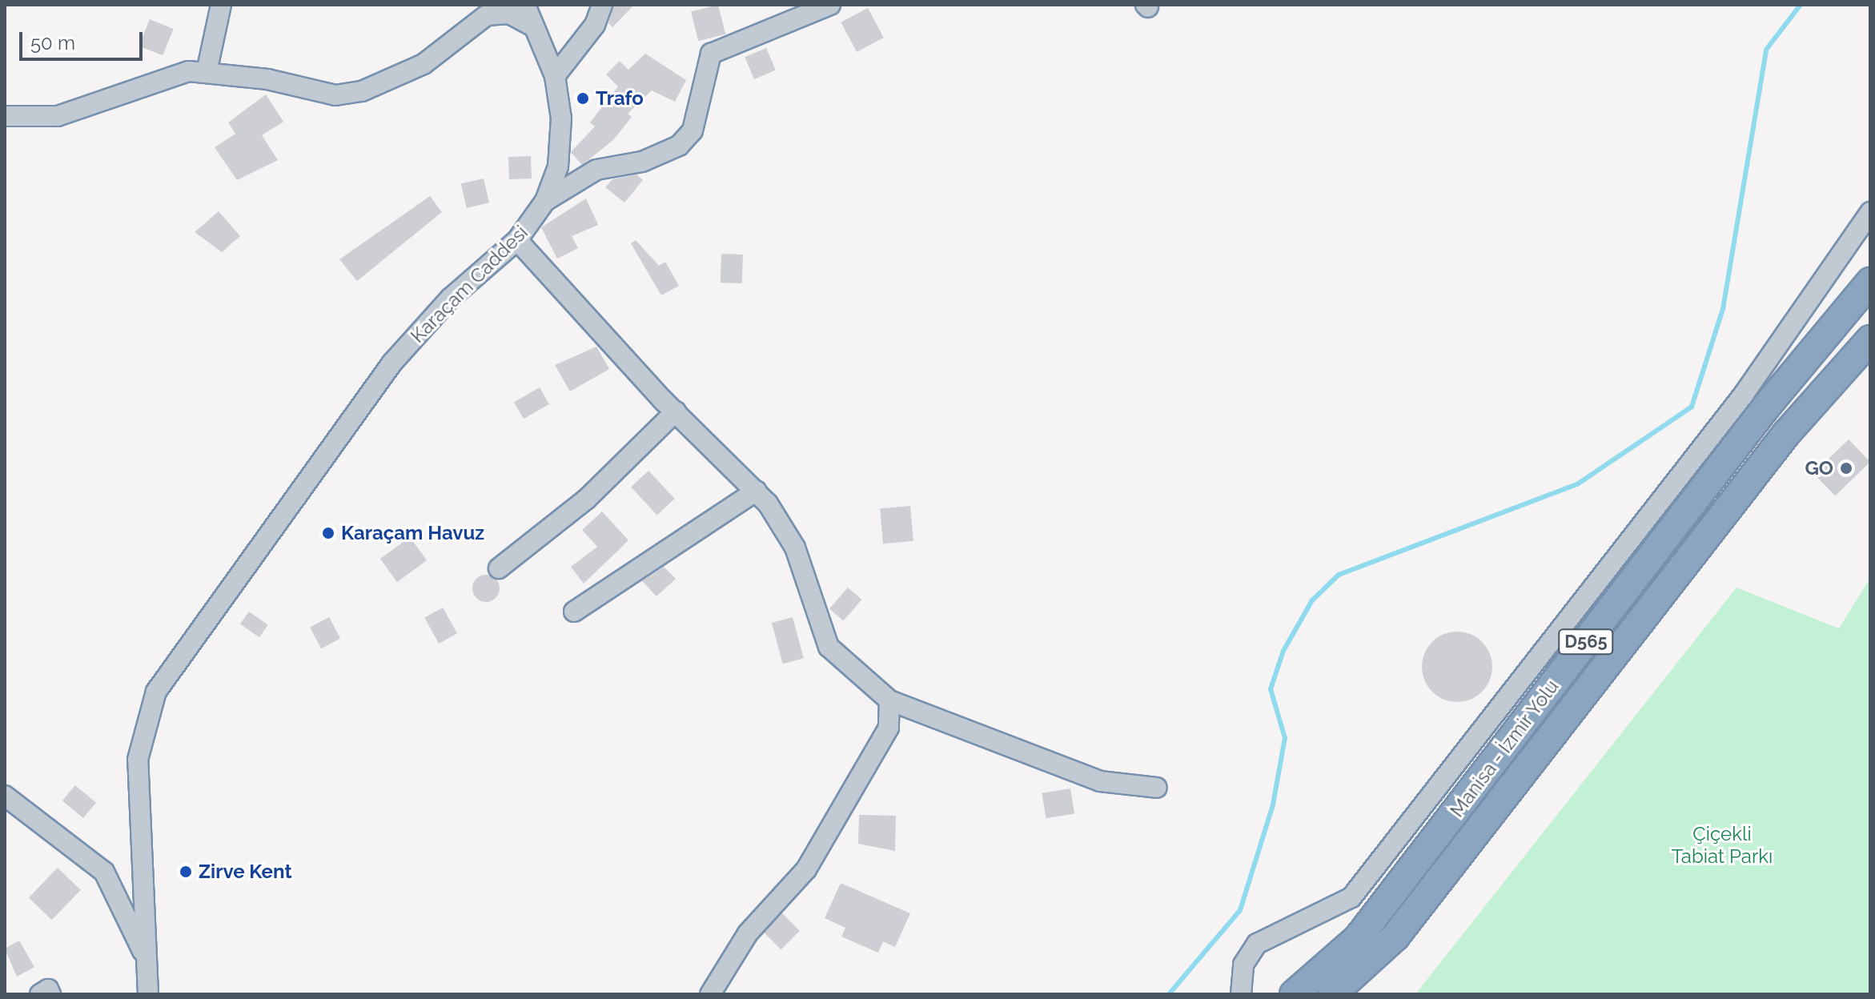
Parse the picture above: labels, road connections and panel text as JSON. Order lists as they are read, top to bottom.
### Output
{
  "streets": {
    "highway": ["D565", "Manisa - İzmir Yolu"],
    "street": ["Karaçam Caddesi"]
  },
  "parks": ["Çiçekli Tabiat Parkı"],
  "places": [
    "Trafo",
    "GO",
    "Karaçam Havuz",
    "Zirve Kent"
  ],
  "scale_bar": "50 m"
}
